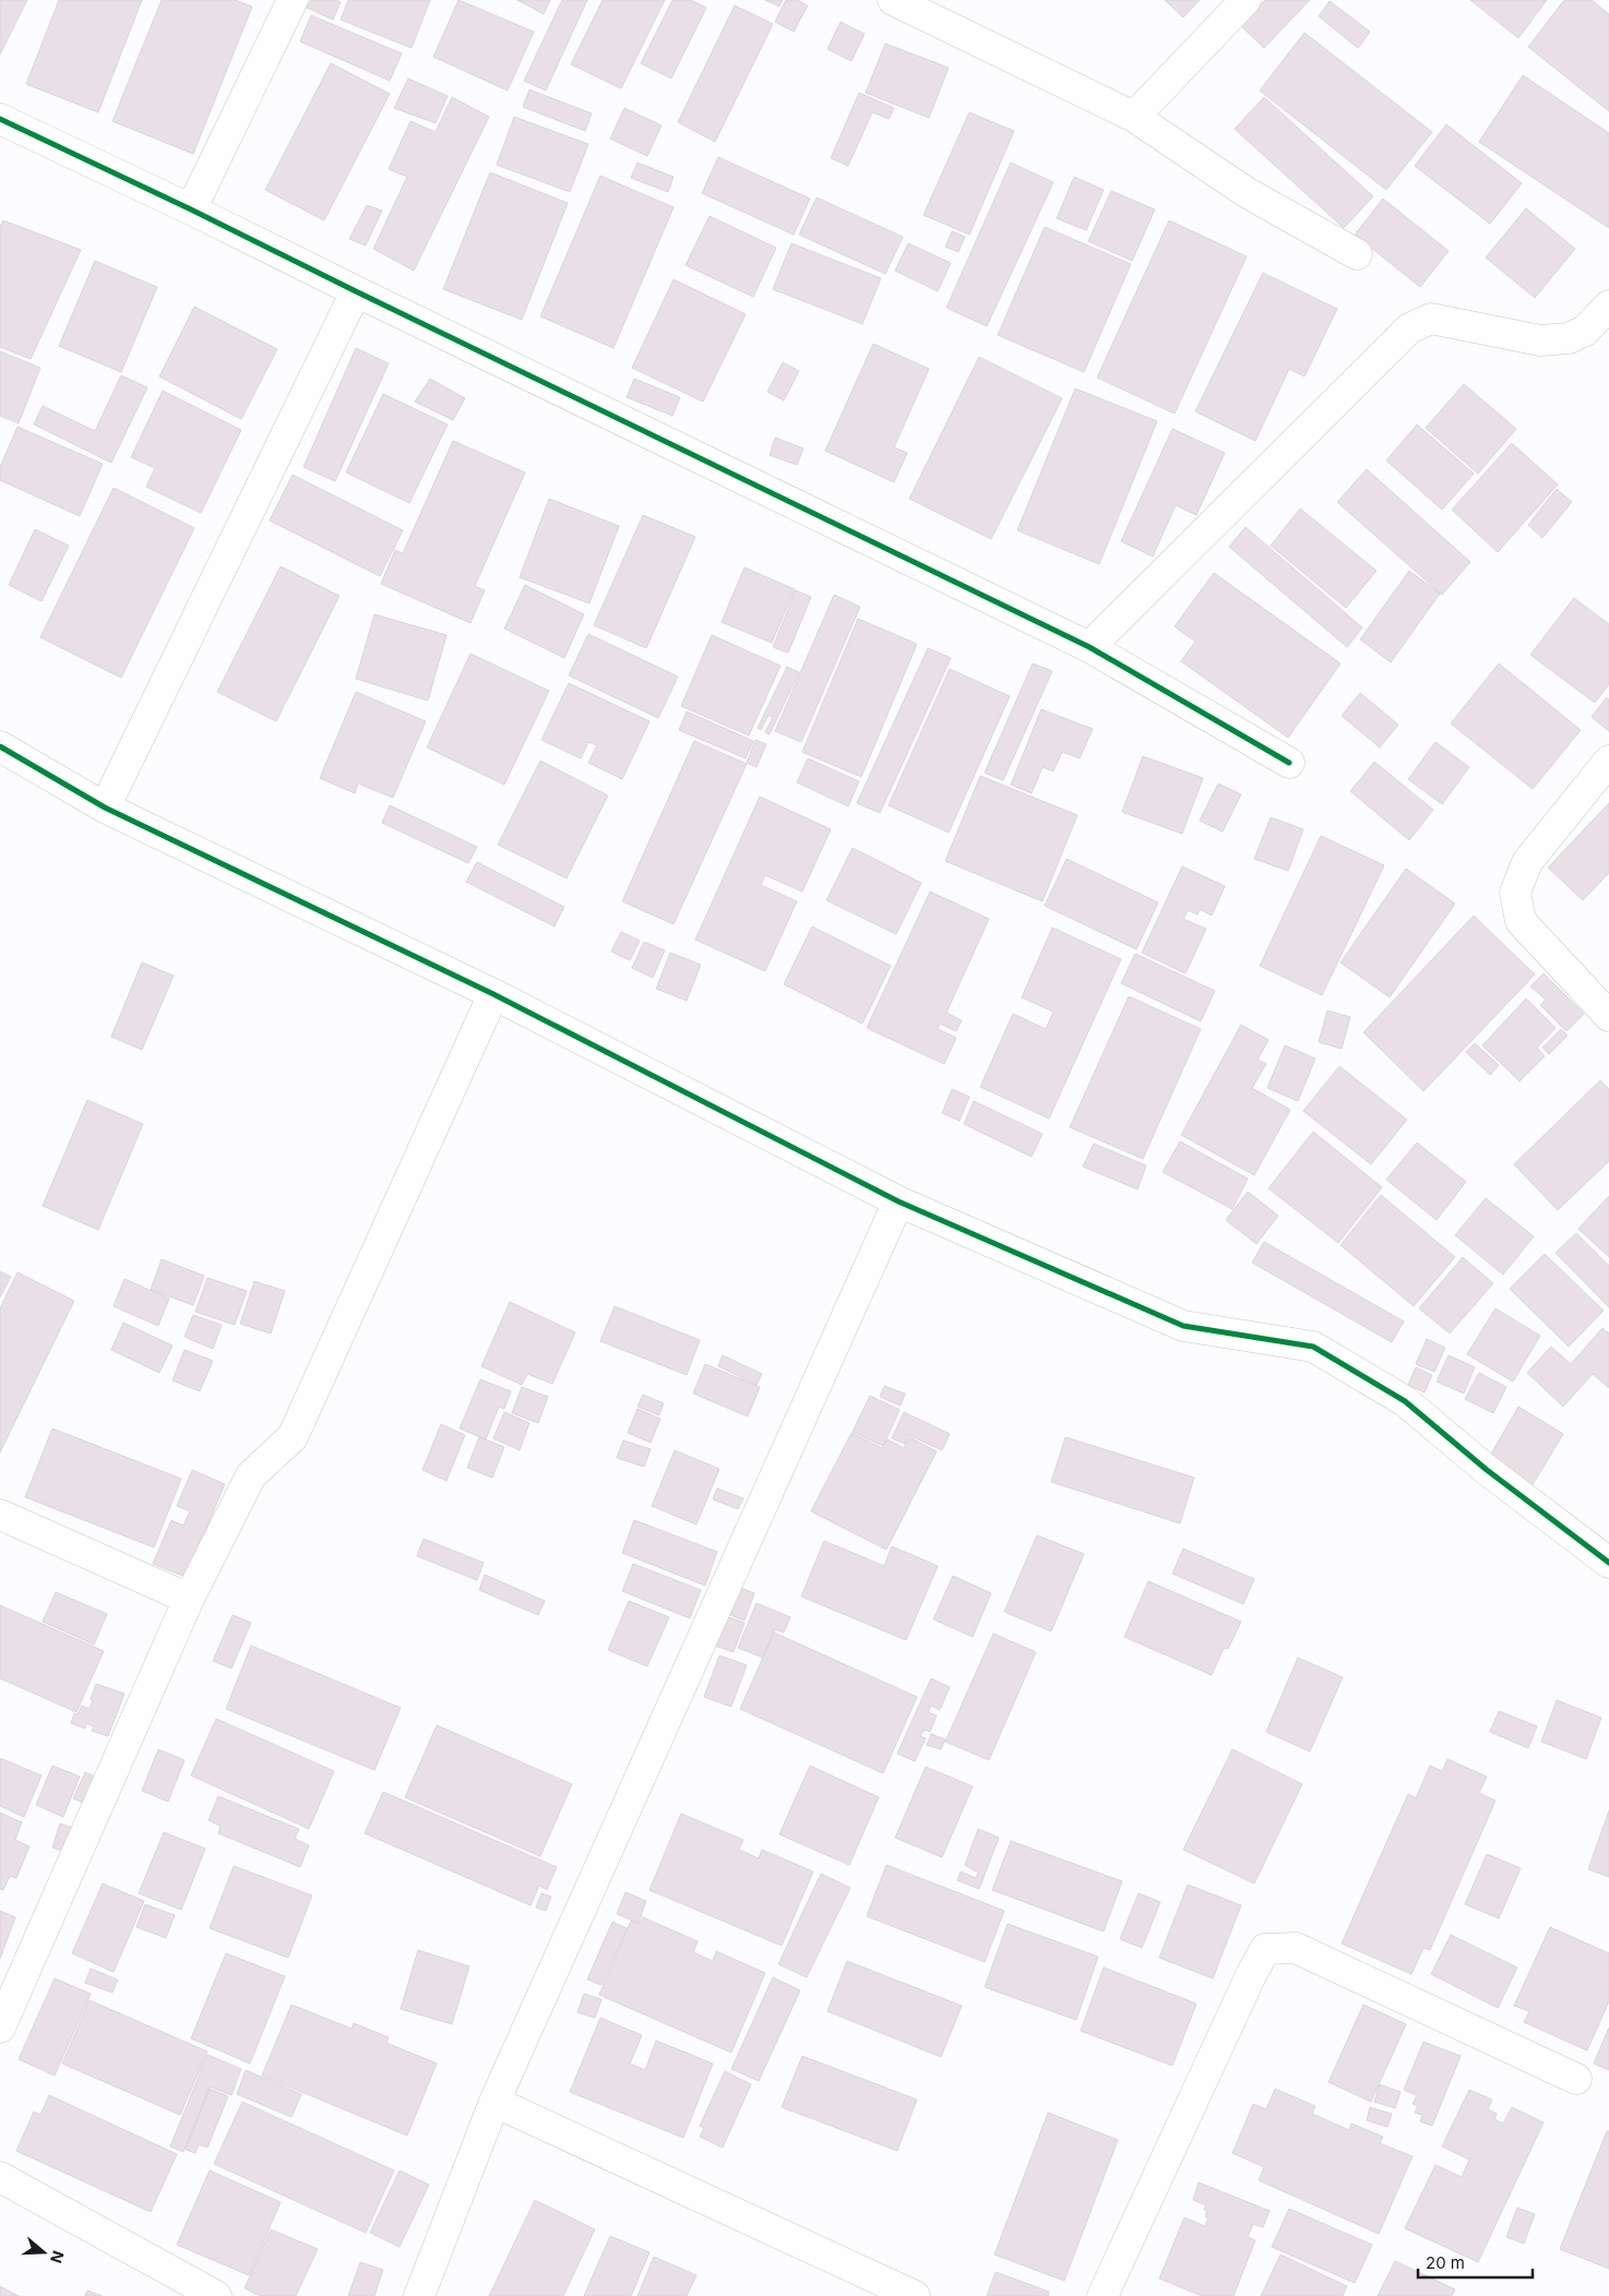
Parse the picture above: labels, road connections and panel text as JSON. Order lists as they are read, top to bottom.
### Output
{
  "scale_bar": "20 m",
  "north": "right"
}
